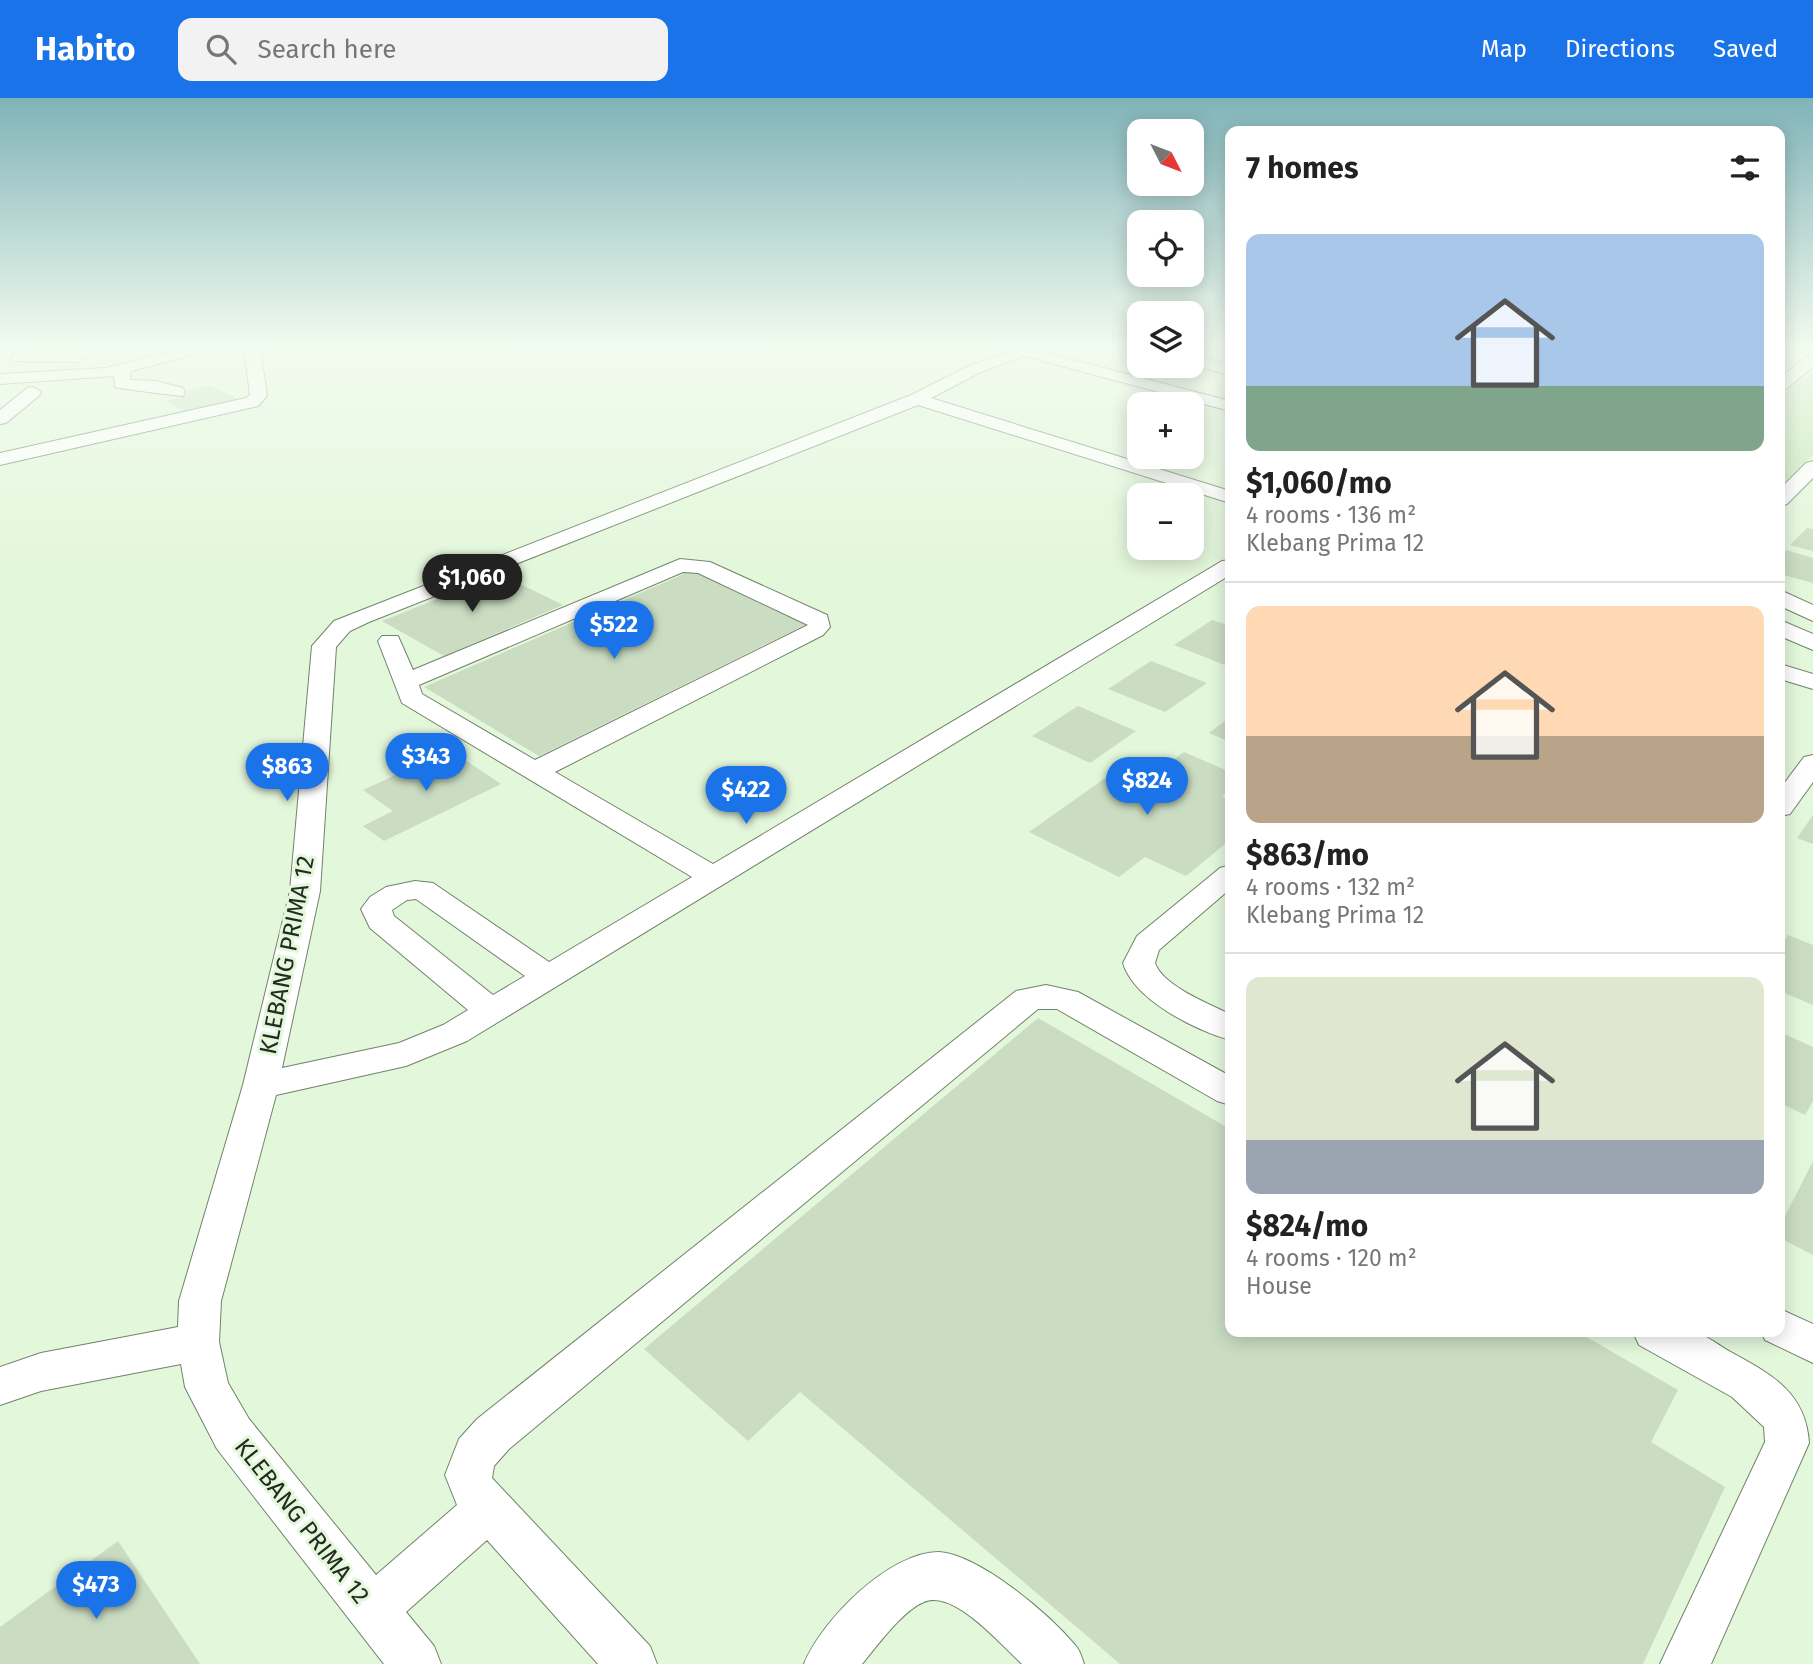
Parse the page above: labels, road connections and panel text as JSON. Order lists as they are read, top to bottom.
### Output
{
  "streets": {
    "street": ["KLEBANG PRIMA 12"]
  },
  "north": "bottom right",
  "page": {
    "header": "Habito",
    "search": "Search here",
    "nav": ["Map", "Directions", "Saved"],
    "map_buttons": ["+", "−"],
    "heading": "7 homes",
    "list": [
      {
        "name": "$1,060/mo",
        "note": "4 rooms · 136 m² · Klebang Prima 12"
      },
      {
        "name": "$863/mo",
        "note": "4 rooms · 132 m² · Klebang Prima 12"
      },
      {
        "name": "$824/mo",
        "note": "4 rooms · 120 m² · House"
      }
    ],
    "price": [
      "$1,060",
      "$522",
      "$343",
      "$863",
      "$824",
      "$422",
      "$473"
    ]
  }
}
